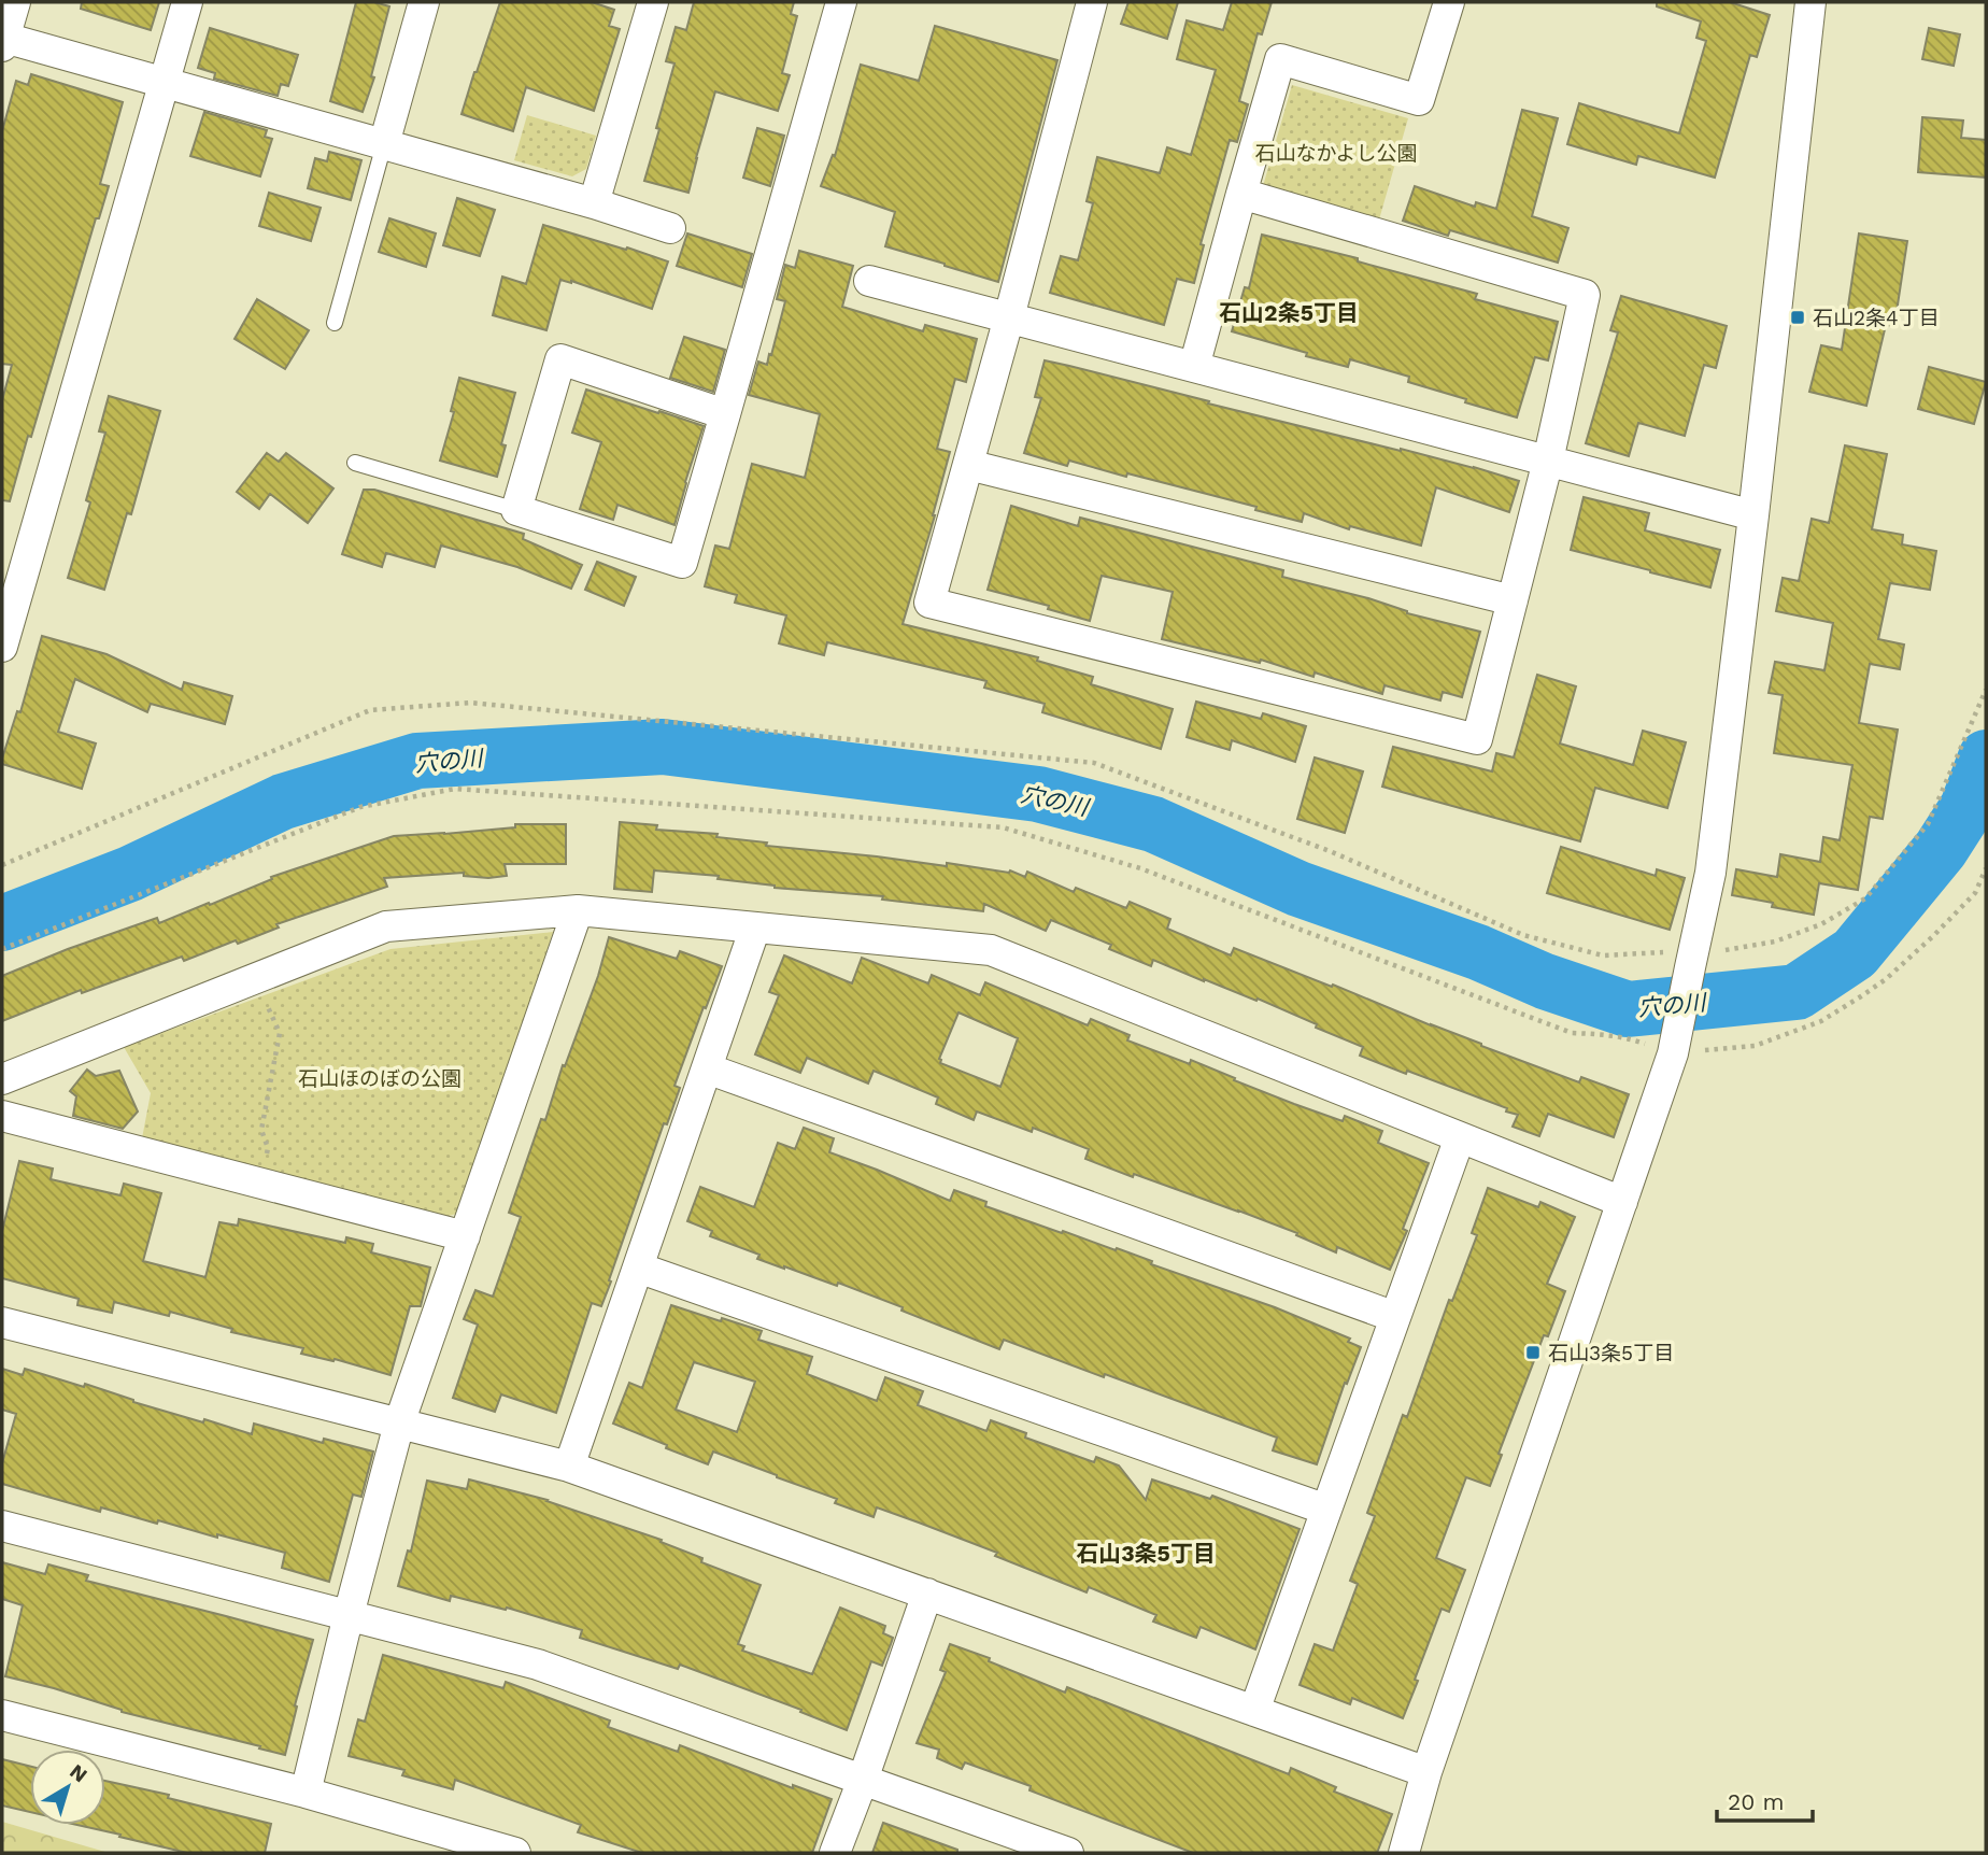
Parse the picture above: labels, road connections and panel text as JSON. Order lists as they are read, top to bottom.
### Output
{
  "districts": ["石山2条5丁目", "石山3条5丁目"],
  "water": ["穴の川"],
  "parks": ["石山なかよし公園", "石山ほのぼの公園"],
  "places": {
    "transit": ["石山2条4丁目", "石山3条5丁目"]
  },
  "scale_bar": "20 m",
  "north": "top right"
}
